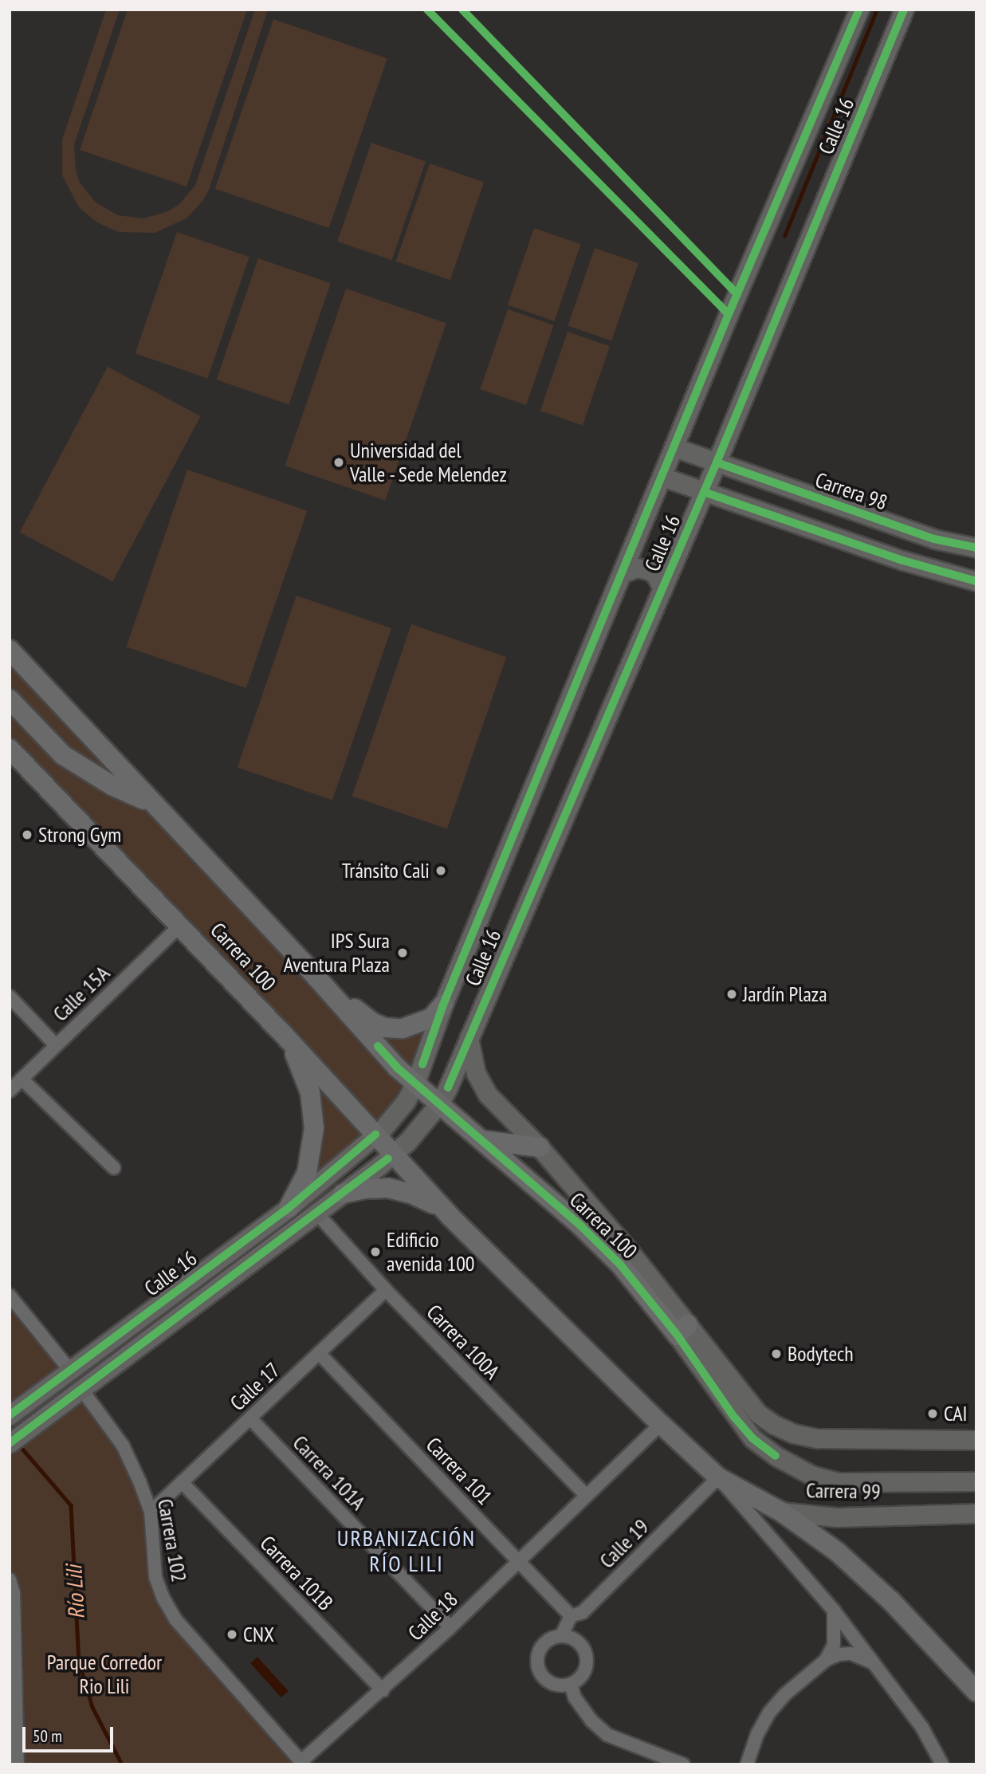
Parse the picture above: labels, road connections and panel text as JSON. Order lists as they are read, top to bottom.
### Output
{
  "streets": {
    "main road": ["Carrera 100", "Carrera 99"],
    "street": [
      "Calle 16",
      "Carrera 98",
      "Calle 15A",
      "Carrera 100A",
      "Calle 17",
      "Carrera 101",
      "Carrera 101A",
      "Carrera 102",
      "Calle 19",
      "Carrera 101B",
      "Calle 18"
    ]
  },
  "crossings": [
    ["Calle 16", "Carrera 98"],
    ["Calle 16", "Carrera 100"],
    ["Calle 16", "Carrera 100A"],
    ["Calle 16", "Carrera 102"],
    ["Carrera 100", "Calle 15A"],
    ["Carrera 100", "Carrera 99"],
    ["Carrera 100", "Calle 19"],
    ["Carrera 100", "Calle 18"],
    ["Carrera 100A", "Calle 17"],
    ["Carrera 100A", "Calle 18"],
    ["Calle 17", "Carrera 101"],
    ["Calle 17", "Carrera 101A"],
    ["Calle 17", "Carrera 102"],
    ["Calle 17", "Carrera 101B"],
    ["Carrera 101", "Calle 19"],
    ["Carrera 101", "Calle 18"],
    ["Carrera 101A", "Calle 18"],
    ["Carrera 99", "Calle 19"],
    ["Carrera 102", "Calle 18"],
    ["Carrera 101B", "Calle 18"]
  ],
  "districts": ["URBANIZACIÓN RÍO LILI"],
  "water": ["Río Lili"],
  "parks": ["Parque Corredor Rio Lili"],
  "places": [
    "Universidad del Valle - Sede Melendez",
    "Strong Gym",
    "Tránsito Cali",
    "IPS Sura Aventura Plaza",
    "Jardín Plaza",
    "Edificio avenida 100",
    "Bodytech",
    "CAI",
    "CNX"
  ],
  "scale_bar": "50 m"
}
